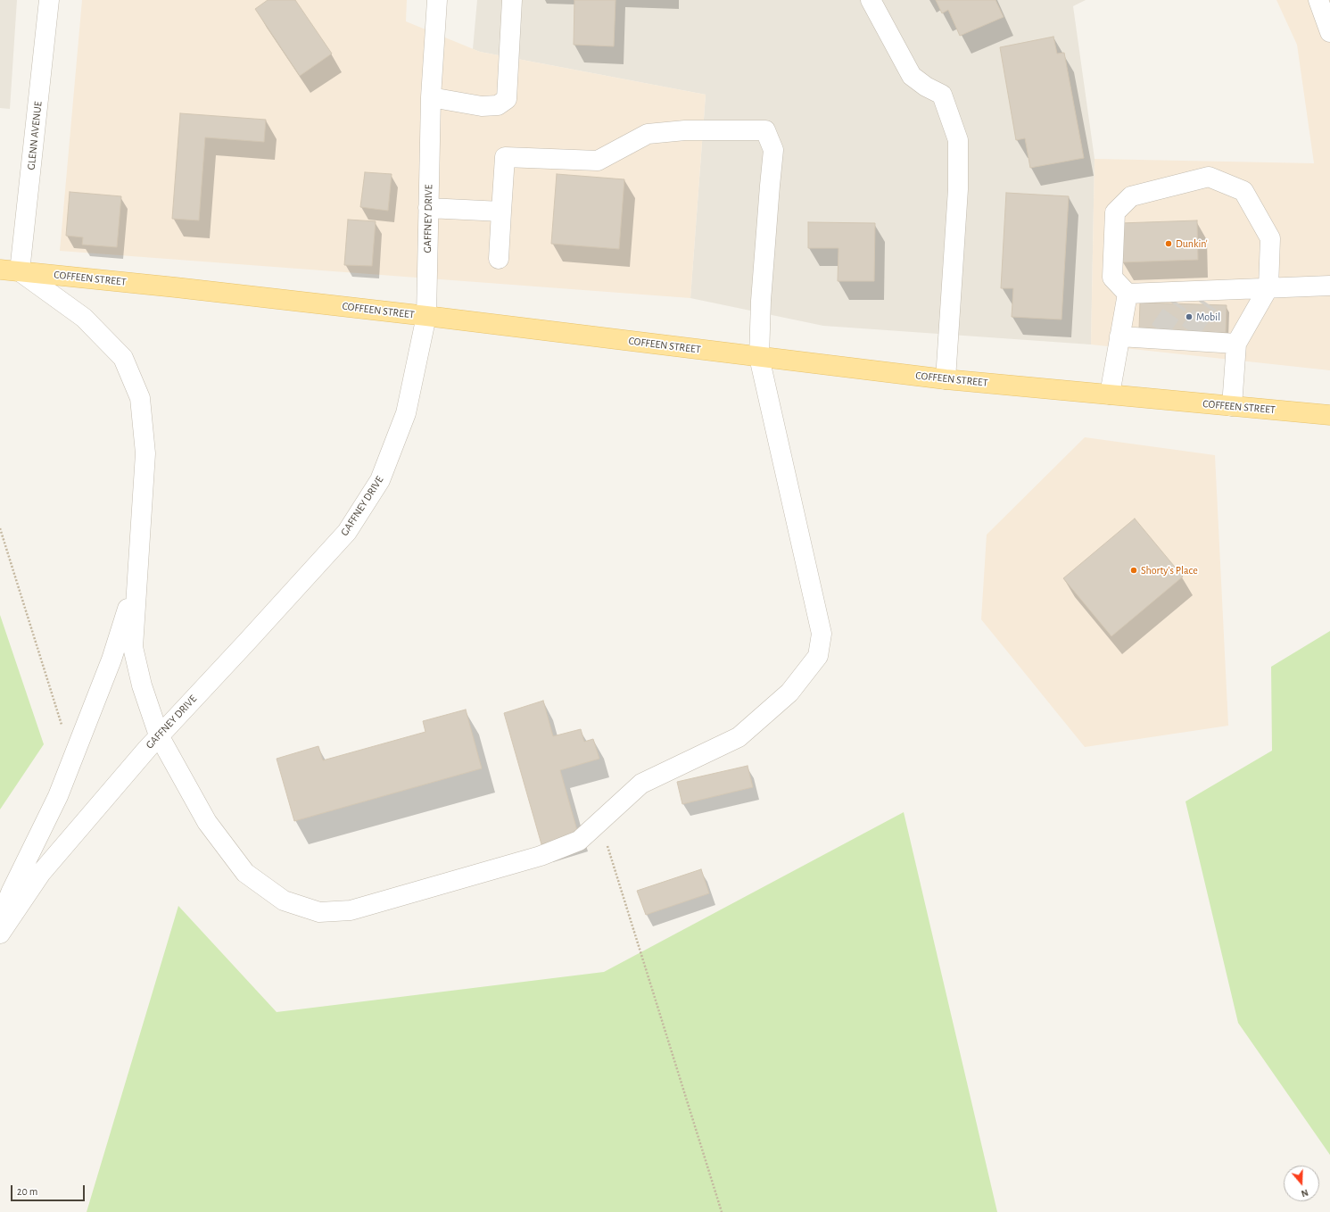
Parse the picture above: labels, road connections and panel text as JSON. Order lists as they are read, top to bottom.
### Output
{
  "streets": {
    "main road": ["COFFEEN STREET"],
    "street": ["GLENN AVENUE", "GAFFNEY DRIVE"]
  },
  "crossings": [
    ["GLENN AVENUE", "COFFEEN STREET"],
    ["GAFFNEY DRIVE", "COFFEEN STREET"]
  ],
  "places": ["Dunkin'", "Mobil", "Shorty's Place"],
  "scale_bar": "20 m",
  "north": "bottom"
}
